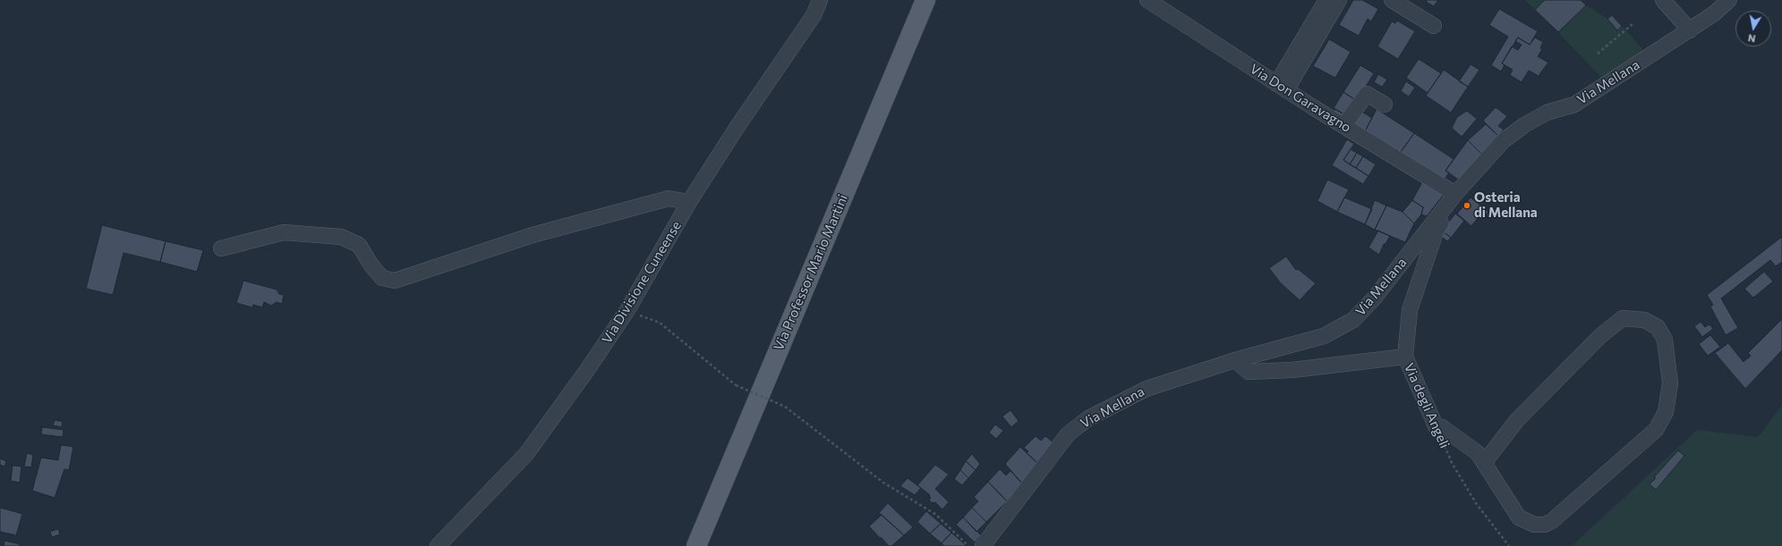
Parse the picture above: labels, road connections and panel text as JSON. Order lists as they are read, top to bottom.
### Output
{
  "streets": {
    "main road": ["Via Professor Mario Martini"],
    "street": [
      "Via Mellana",
      "Via Don Garavagno",
      "Via Divisione Cuneense",
      "Via degli Angeli"
    ]
  },
  "crossings": [
    ["Via Mellana", "Via Don Garavagno"],
    ["Via Mellana", "Via degli Angeli"],
    ["Via Don Garavagno", "Via degli Angeli"]
  ],
  "places": ["Osteria di Mellana"],
  "north": "bottom"
}
